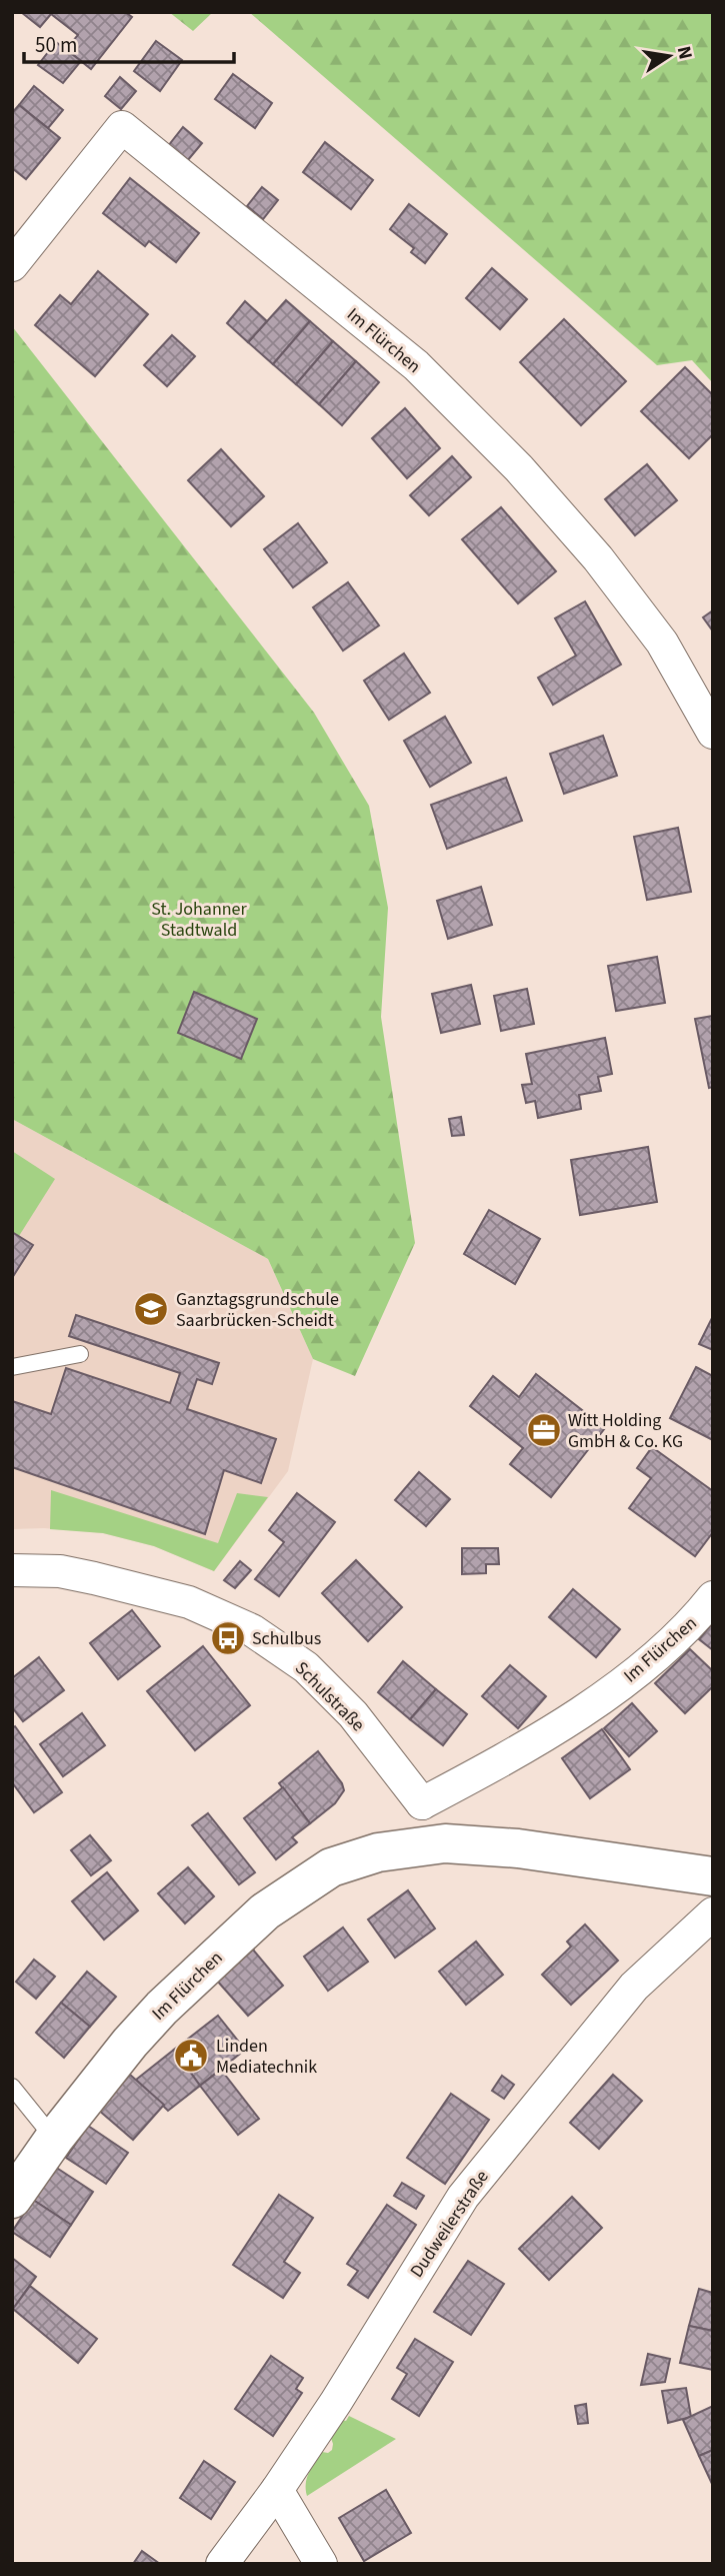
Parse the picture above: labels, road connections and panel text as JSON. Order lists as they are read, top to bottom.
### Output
{
  "streets": {
    "street": ["Im Flürchen", "Schulstraße", "Dudweilerstraße"]
  },
  "crossings": [
    ["Im Flürchen", "Schulstraße"]
  ],
  "parks": ["St. Johanner Stadtwald"],
  "places": {
    "school or university": ["Ganztagsgrundschule Saarbrücken-Scheidt"],
    "office": ["Witt Holding GmbH & Co. KG"],
    "bus stop": ["Schulbus"],
    "public building": ["Linden Mediatechnik"]
  },
  "scale_bar": "50 m",
  "north": "right"
}
